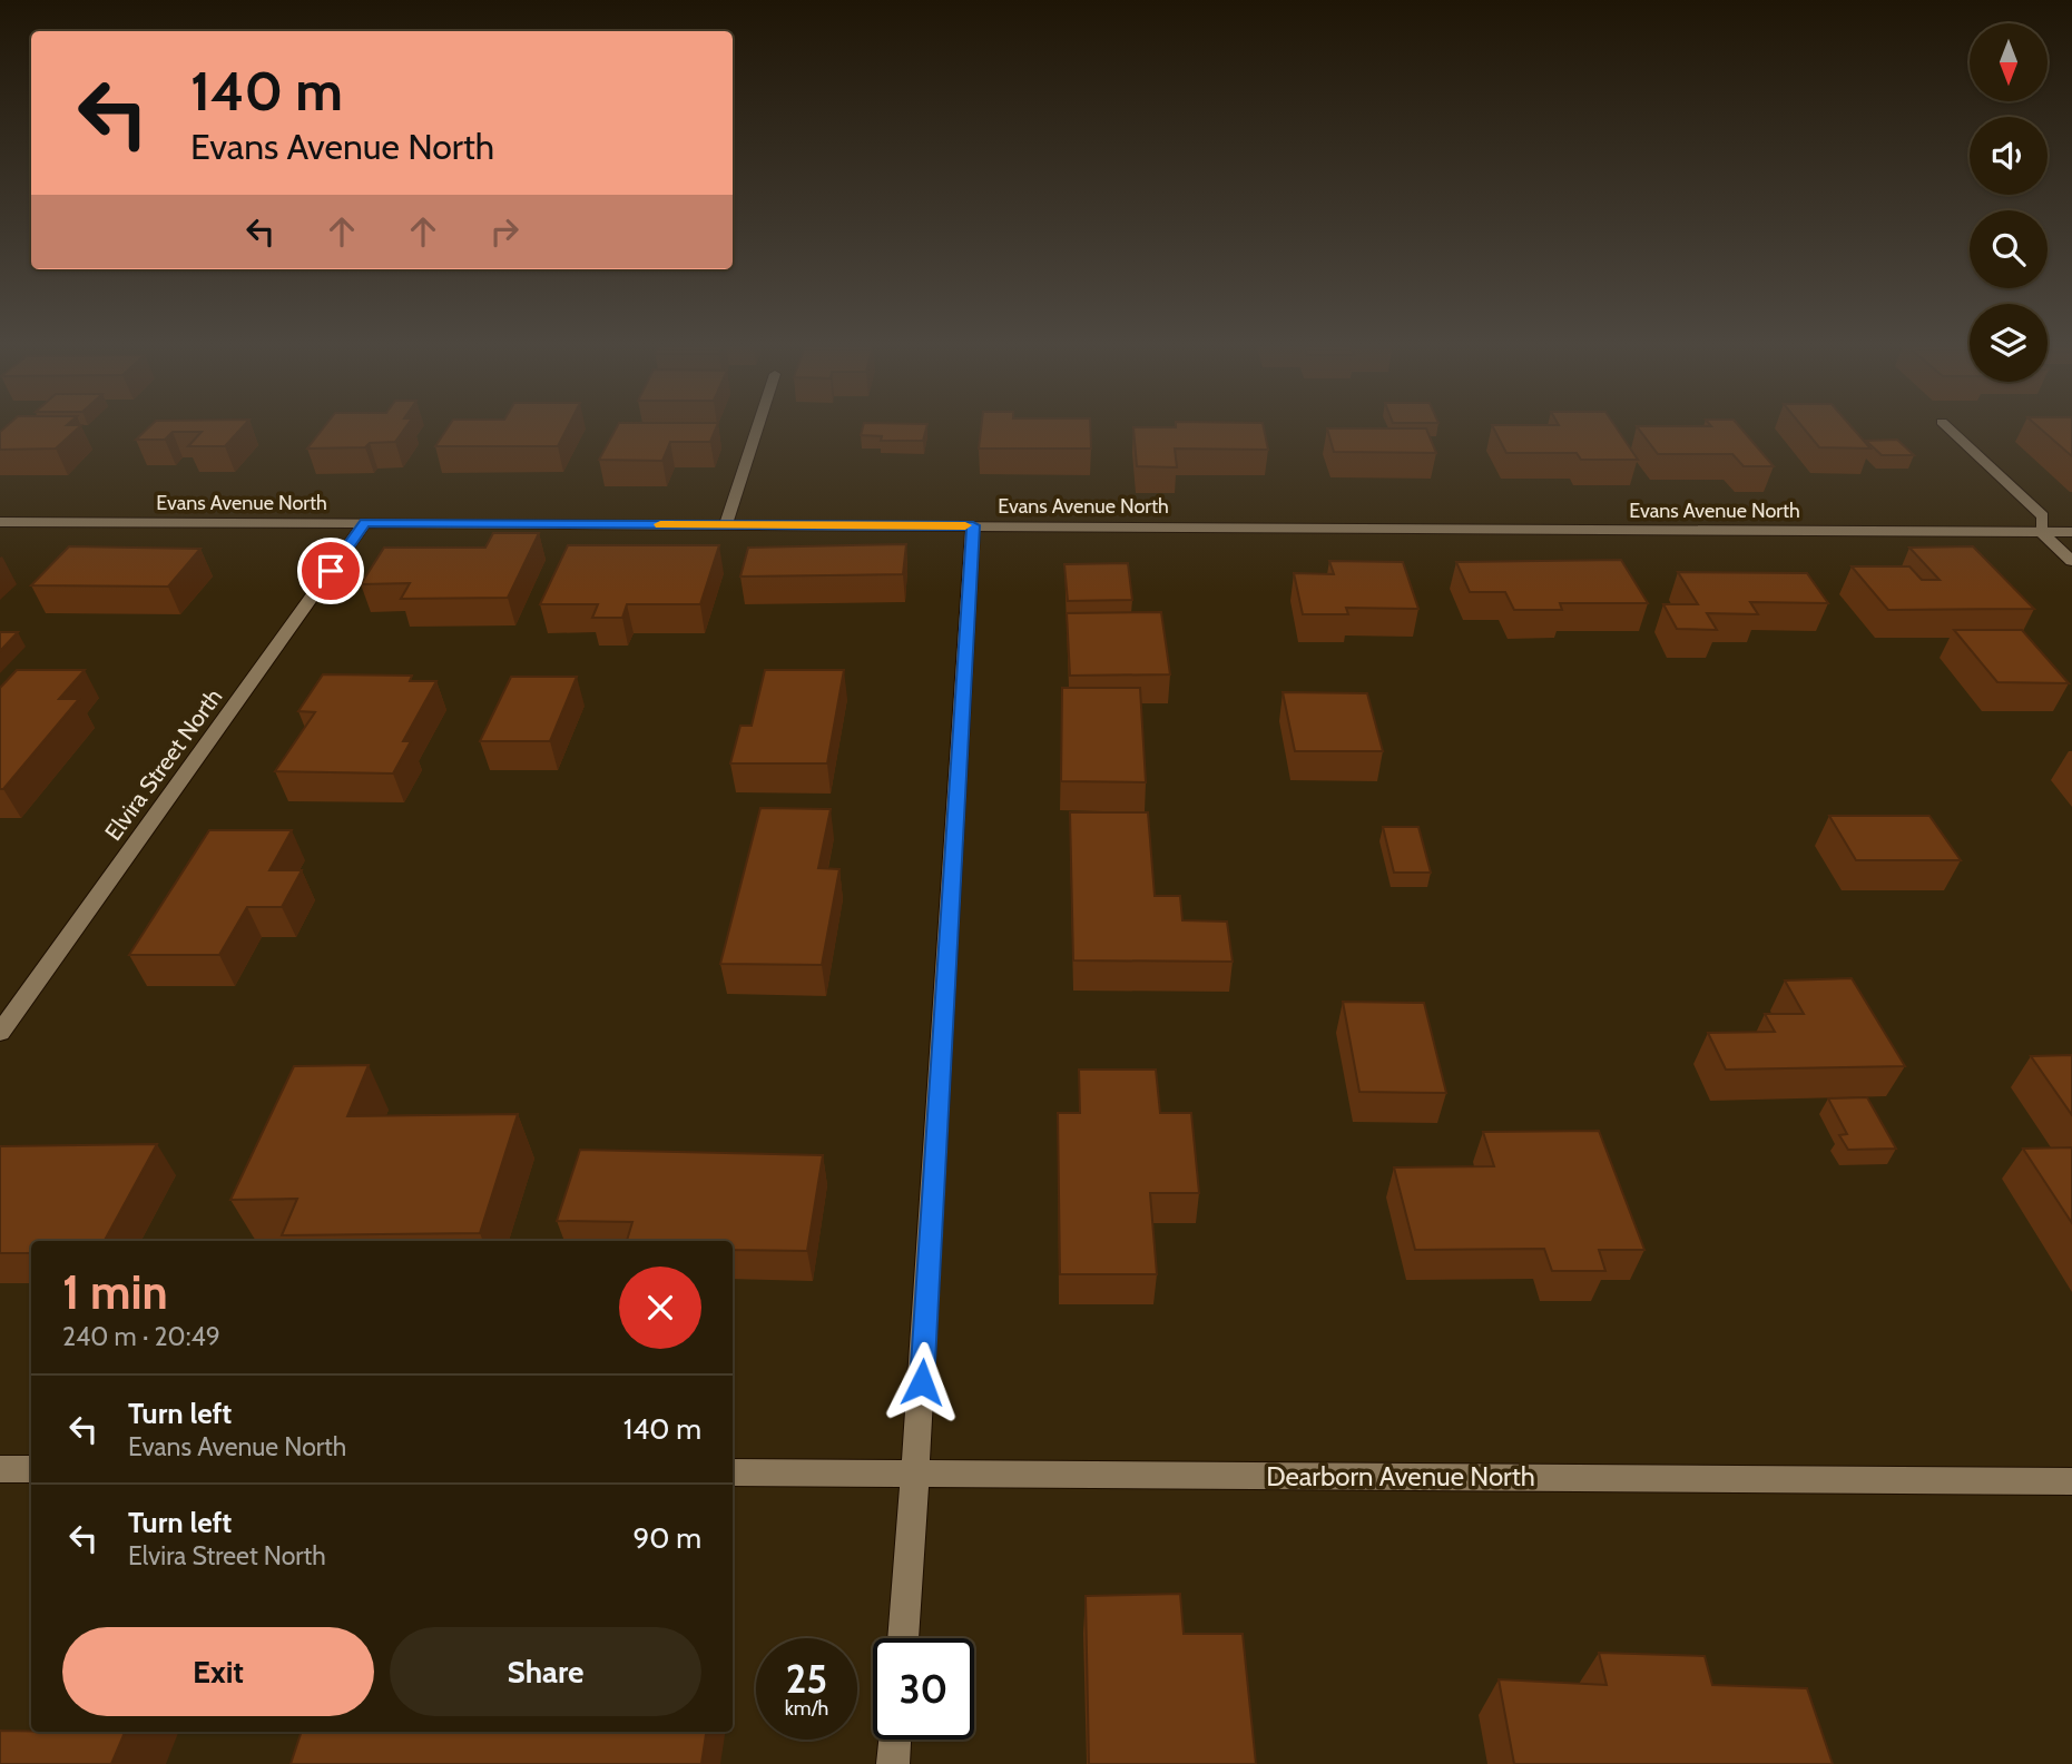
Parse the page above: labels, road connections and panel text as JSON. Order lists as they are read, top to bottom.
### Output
{
  "streets": {
    "street": ["Evans Avenue North", "Elvira Street North", "Dearborn Avenue North"]
  },
  "crossings": [
    ["Evans Avenue North", "Elvira Street North"]
  ],
  "north": "bottom",
  "page": {
    "turn": ["140 m", "Evans Avenue North"],
    "heading": ["1 min", "240 m · 20:49"],
    "list": [
      {
        "name": "Turn left",
        "note": "Evans Avenue North",
        "value": "140 m"
      },
      {
        "name": "Turn left",
        "note": "Elvira Street North",
        "value": "90 m"
      }
    ],
    "buttons": ["Exit", "Share"],
    "speed": "25 km/h",
    "limit": "30"
  }
}
